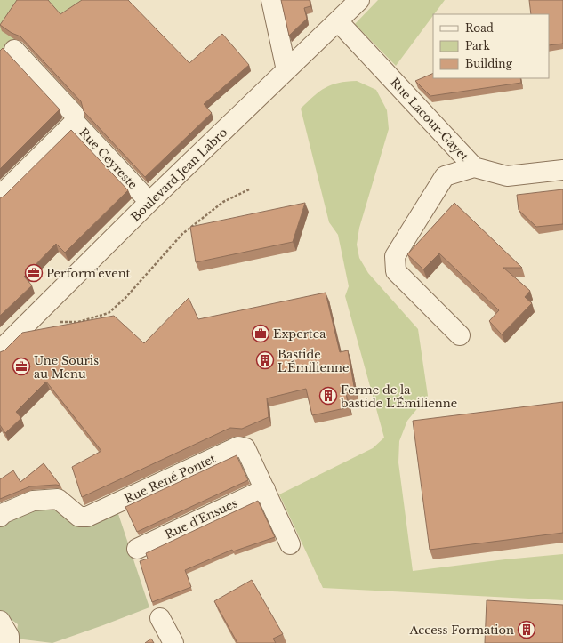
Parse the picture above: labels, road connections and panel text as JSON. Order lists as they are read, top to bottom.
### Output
{
  "streets": {
    "street": [
      "Rue Lacour-Gayet",
      "Rue Ceyreste",
      "Boulevard Jean Labro",
      "Rue René Pontet",
      "Rue d'Ensues"
    ]
  },
  "crossings": [
    ["Rue Lacour-Gayet", "Boulevard Jean Labro"],
    ["Rue Ceyreste", "Boulevard Jean Labro"],
    ["Rue René Pontet", "Rue d'Ensues"]
  ],
  "places": {
    "office": ["Perform'event", "Expertea", "Une Souris au Menu"],
    "building": ["Bastide L'Émilienne", "Ferme de la bastide L'Émilienne", "Access Formation"]
  },
  "legend": ["Road", "Park", "Building"]
}
